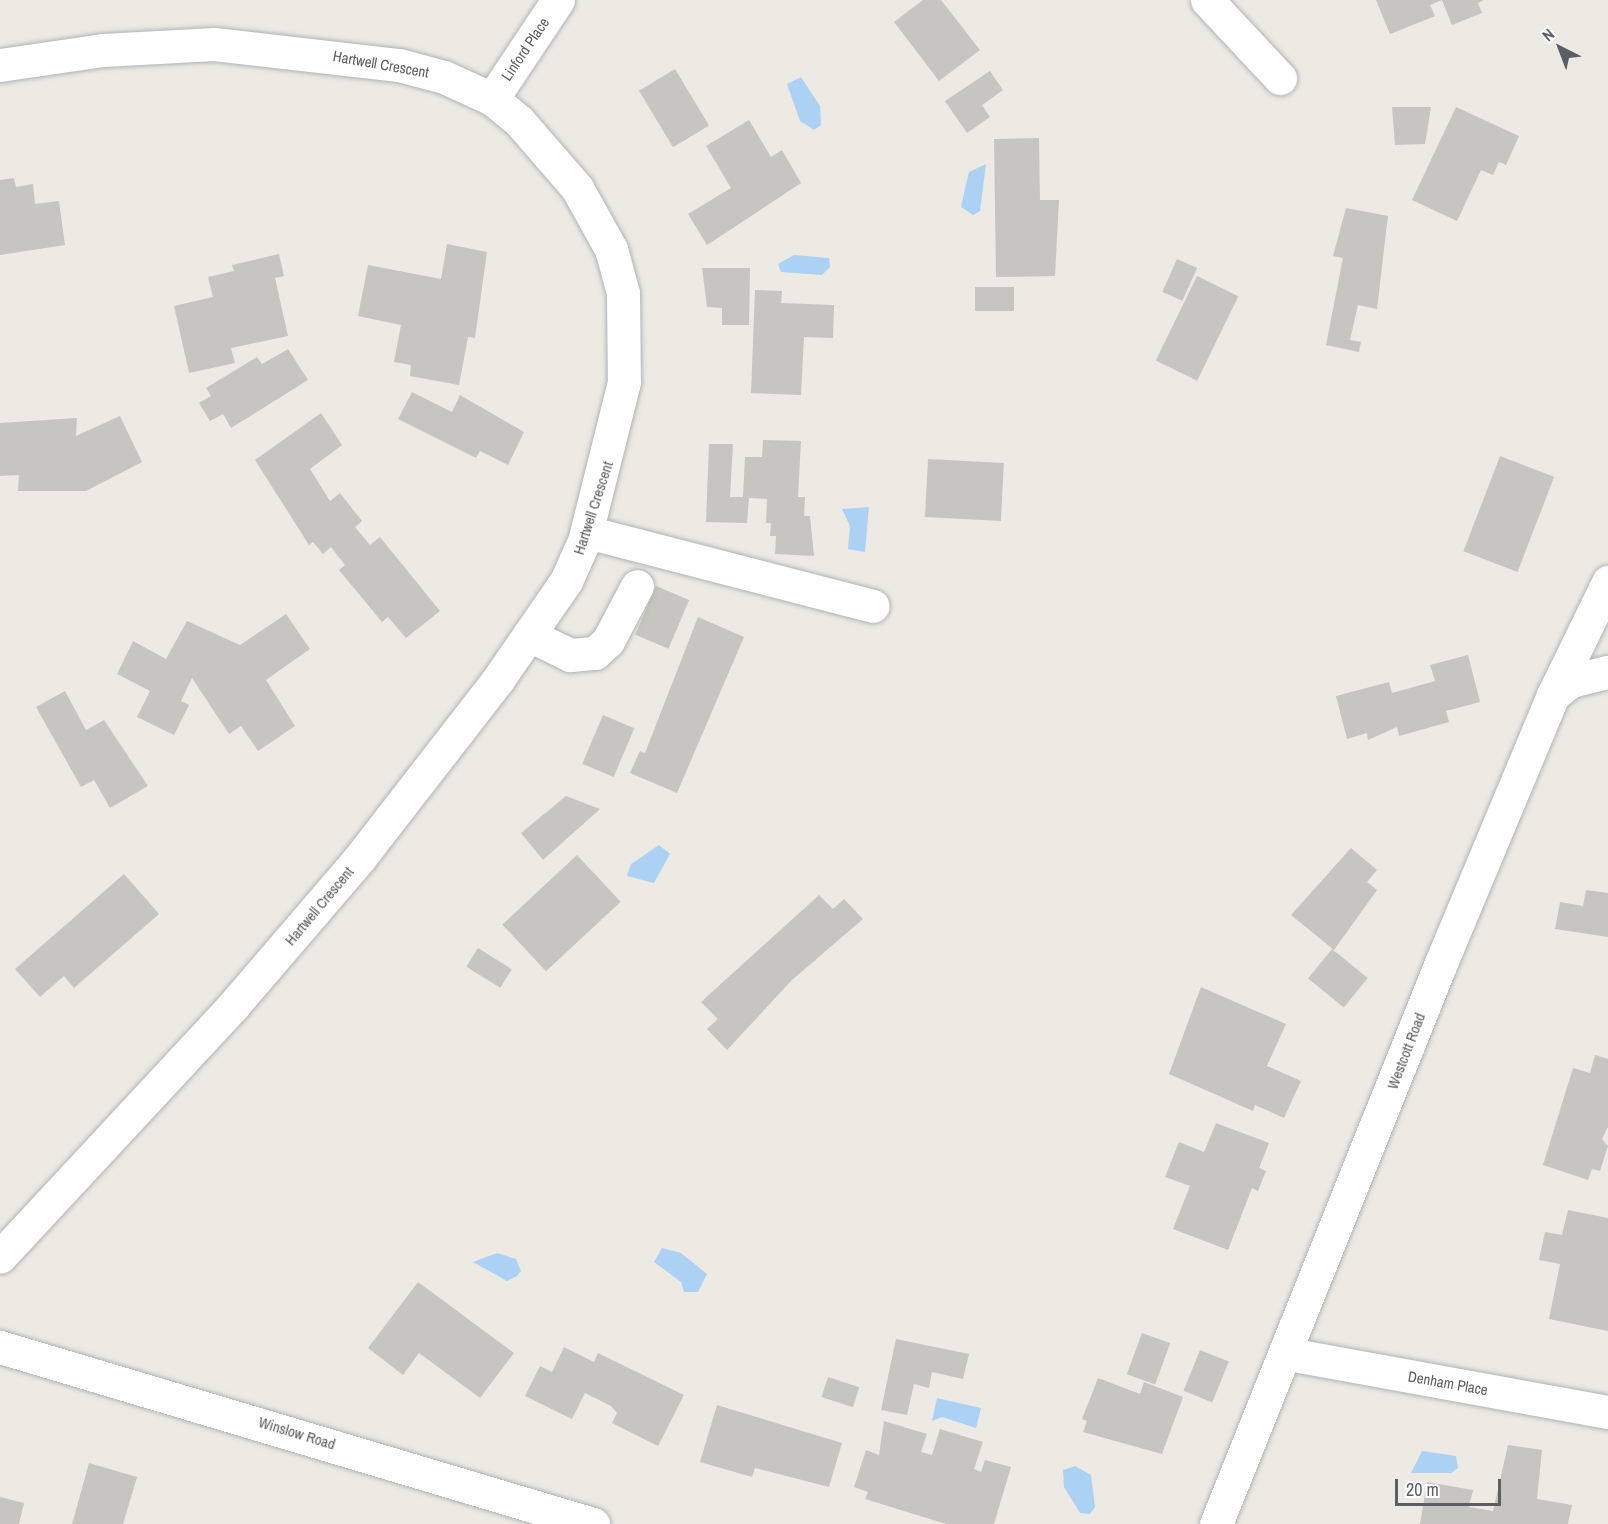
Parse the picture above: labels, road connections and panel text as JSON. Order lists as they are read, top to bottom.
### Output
{
  "streets": {
    "street": [
      "Linford Place",
      "Hartwell Crescent",
      "Westcott Road",
      "Denham Place",
      "Winslow Road"
    ]
  },
  "crossings": [
    ["Linford Place", "Hartwell Crescent"],
    ["Westcott Road", "Denham Place"]
  ],
  "scale_bar": "20 m",
  "north": "top left"
}
